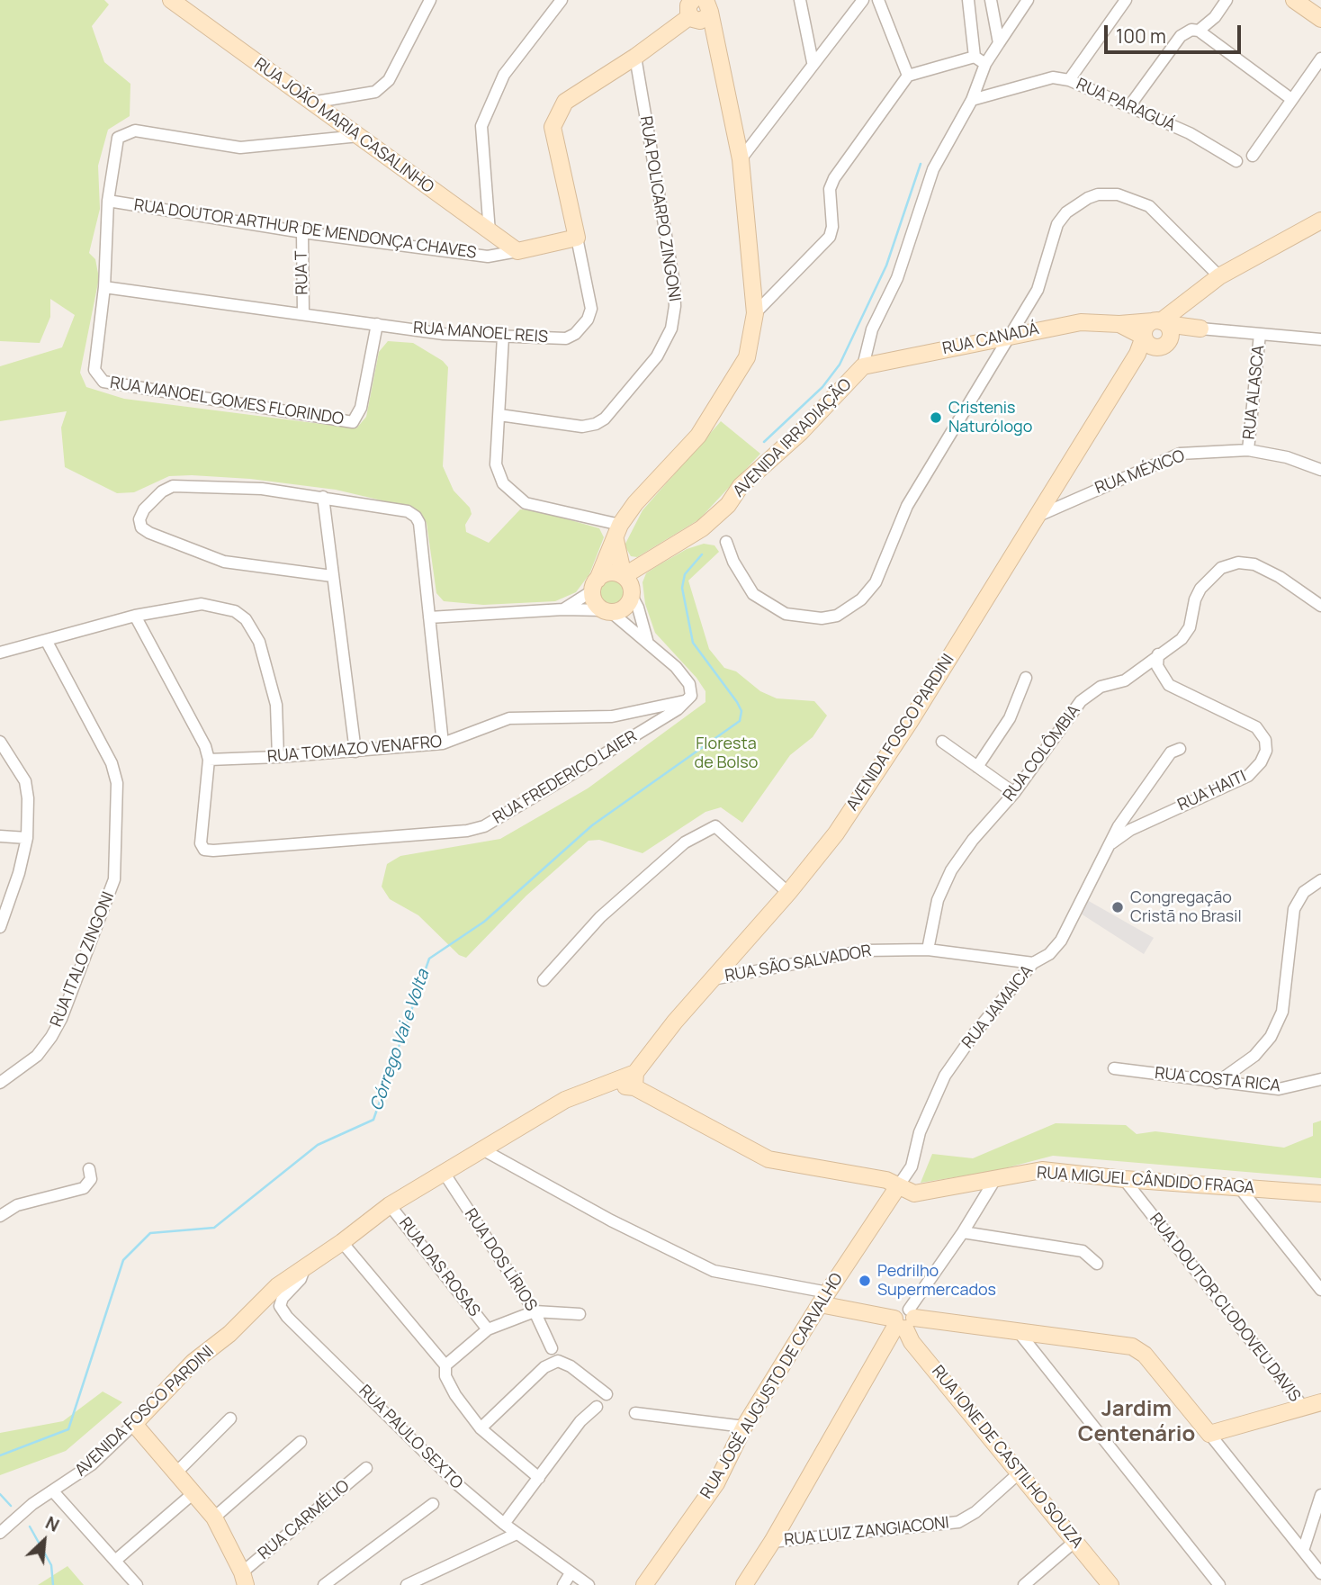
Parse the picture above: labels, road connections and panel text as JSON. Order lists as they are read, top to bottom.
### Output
{
  "streets": {
    "street": [
      "RUA PARAGUÁ",
      "RUA JOÃO MARIA CASALINHO",
      "RUA POLICARPO ZINGONI",
      "RUA DOUTOR ARTHUR DE MENDONÇA CHAVES",
      "RUA T",
      "RUA MANOEL REIS",
      "RUA CANADÁ",
      "RUA ALASCA",
      "RUA MANOEL GOMES FLORINDO",
      "AVENIDA IRRADIAÇÃO",
      "RUA MÉXICO",
      "AVENIDA FOSCO PARDINI",
      "RUA TOMAZO VENAFRO",
      "RUA COLÔMBIA",
      "RUA FREDERICO LAIER",
      "RUA HAITI",
      "RUA ITALO ZINGONI",
      "RUA SÃO SALVADOR",
      "RUA JAMAICA",
      "RUA COSTA RICA",
      "RUA MIGUEL CÂNDIDO FRAGA",
      "RUA DOS LÍRIOS",
      "RUA DAS ROSAS",
      "RUA DOUTOR CLODOVEU DAVIS",
      "RUA JOSÉ AUGUSTO DE CARVALHO",
      "RUA PAULO SEXTO",
      "RUA IONE DE CASTILHO SOUZA",
      "RUA CARMÉLIO",
      "RUA LUIZ ZANGIACONI"
    ]
  },
  "crossings": [
    ["RUA PARAGUÁ", "AVENIDA IRRADIAÇÃO"],
    ["RUA JOÃO MARIA CASALINHO", "RUA DOUTOR ARTHUR DE MENDONÇA CHAVES"],
    ["RUA JOÃO MARIA CASALINHO", "RUA MANOEL GOMES FLORINDO"],
    ["RUA POLICARPO ZINGONI", "RUA MANOEL REIS"],
    ["RUA DOUTOR ARTHUR DE MENDONÇA CHAVES", "RUA T"],
    ["RUA DOUTOR ARTHUR DE MENDONÇA CHAVES", "RUA MANOEL REIS"],
    ["RUA DOUTOR ARTHUR DE MENDONÇA CHAVES", "RUA MANOEL GOMES FLORINDO"],
    ["RUA T", "RUA MANOEL REIS"],
    ["RUA MANOEL REIS", "RUA MANOEL GOMES FLORINDO"],
    ["RUA CANADÁ", "AVENIDA IRRADIAÇÃO"],
    ["RUA CANADÁ", "AVENIDA FOSCO PARDINI"],
    ["RUA ALASCA", "RUA MÉXICO"],
    ["RUA MÉXICO", "AVENIDA FOSCO PARDINI"],
    ["AVENIDA FOSCO PARDINI", "RUA SÃO SALVADOR"],
    ["AVENIDA FOSCO PARDINI", "RUA MIGUEL CÂNDIDO FRAGA"],
    ["AVENIDA FOSCO PARDINI", "RUA DOS LÍRIOS"],
    ["AVENIDA FOSCO PARDINI", "RUA DAS ROSAS"],
    ["AVENIDA FOSCO PARDINI", "RUA PAULO SEXTO"],
    ["RUA TOMAZO VENAFRO", "RUA FREDERICO LAIER"],
    ["RUA COLÔMBIA", "RUA HAITI"],
    ["RUA COLÔMBIA", "RUA SÃO SALVADOR"],
    ["RUA HAITI", "RUA JAMAICA"],
    ["RUA SÃO SALVADOR", "RUA JAMAICA"],
    ["RUA JAMAICA", "RUA MIGUEL CÂNDIDO FRAGA"],
    ["RUA JAMAICA", "RUA JOSÉ AUGUSTO DE CARVALHO"],
    ["RUA MIGUEL CÂNDIDO FRAGA", "RUA DOUTOR CLODOVEU DAVIS"],
    ["RUA MIGUEL CÂNDIDO FRAGA", "RUA JOSÉ AUGUSTO DE CARVALHO"],
    ["RUA IONE DE CASTILHO SOUZA", "RUA LUIZ ZANGIACONI"]
  ],
  "districts": ["Jardim Centenário"],
  "water": ["Córrego Vai e Volta"],
  "parks": ["Floresta de Bolso"],
  "places": ["Cristenis Naturólogo", "Congregação Cristã no Brasil", "Pedrilho Supermercados"],
  "scale_bar": "100 m",
  "north": "top right"
}
